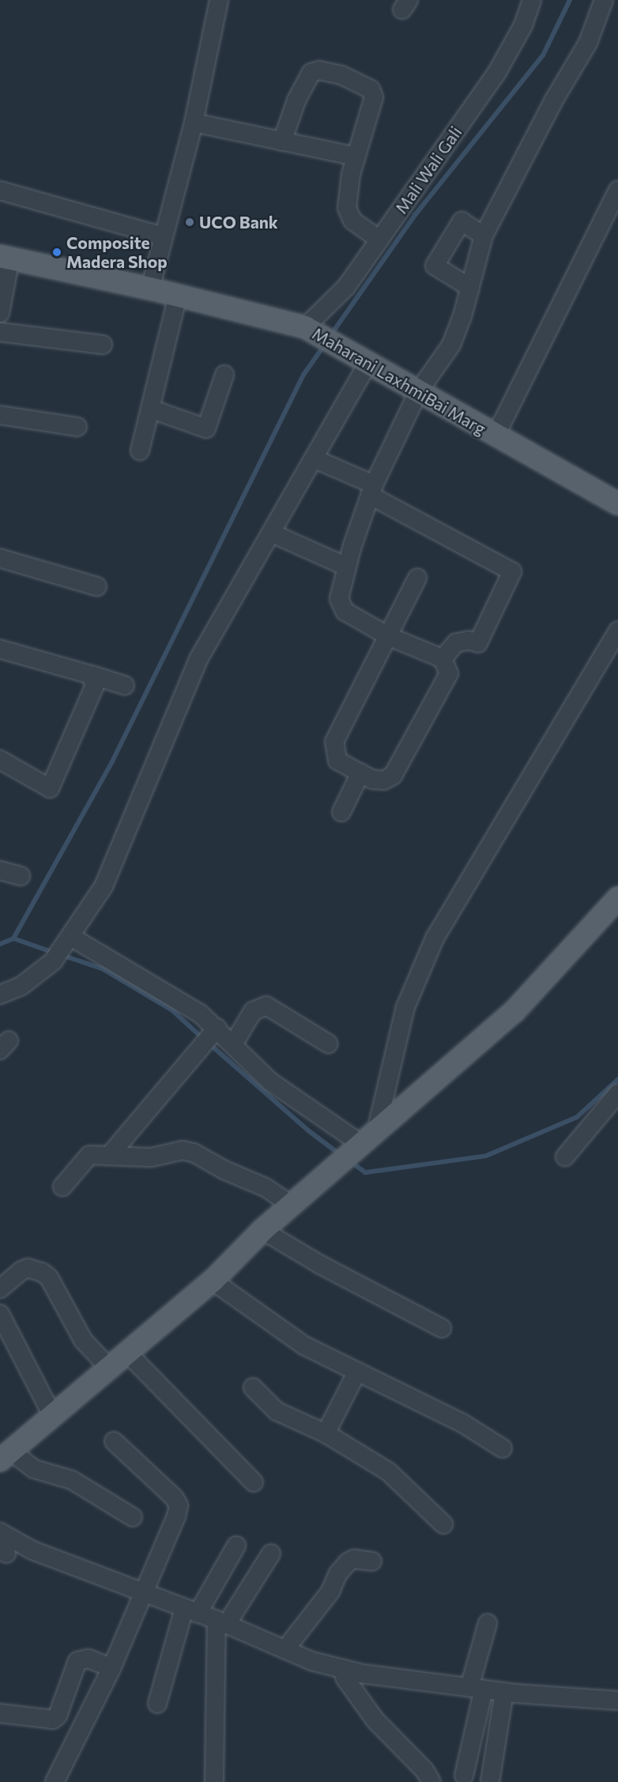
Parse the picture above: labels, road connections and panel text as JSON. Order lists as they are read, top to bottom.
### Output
{
  "streets": {
    "main road": ["Maharani LaxhmiBai Marg"],
    "street": ["Mali Wali Gali"]
  },
  "crossings": [
    ["Mali Wali Gali", "Maharani LaxhmiBai Marg"]
  ],
  "places": ["UCO Bank", "Composite Madera Shop"]
}
